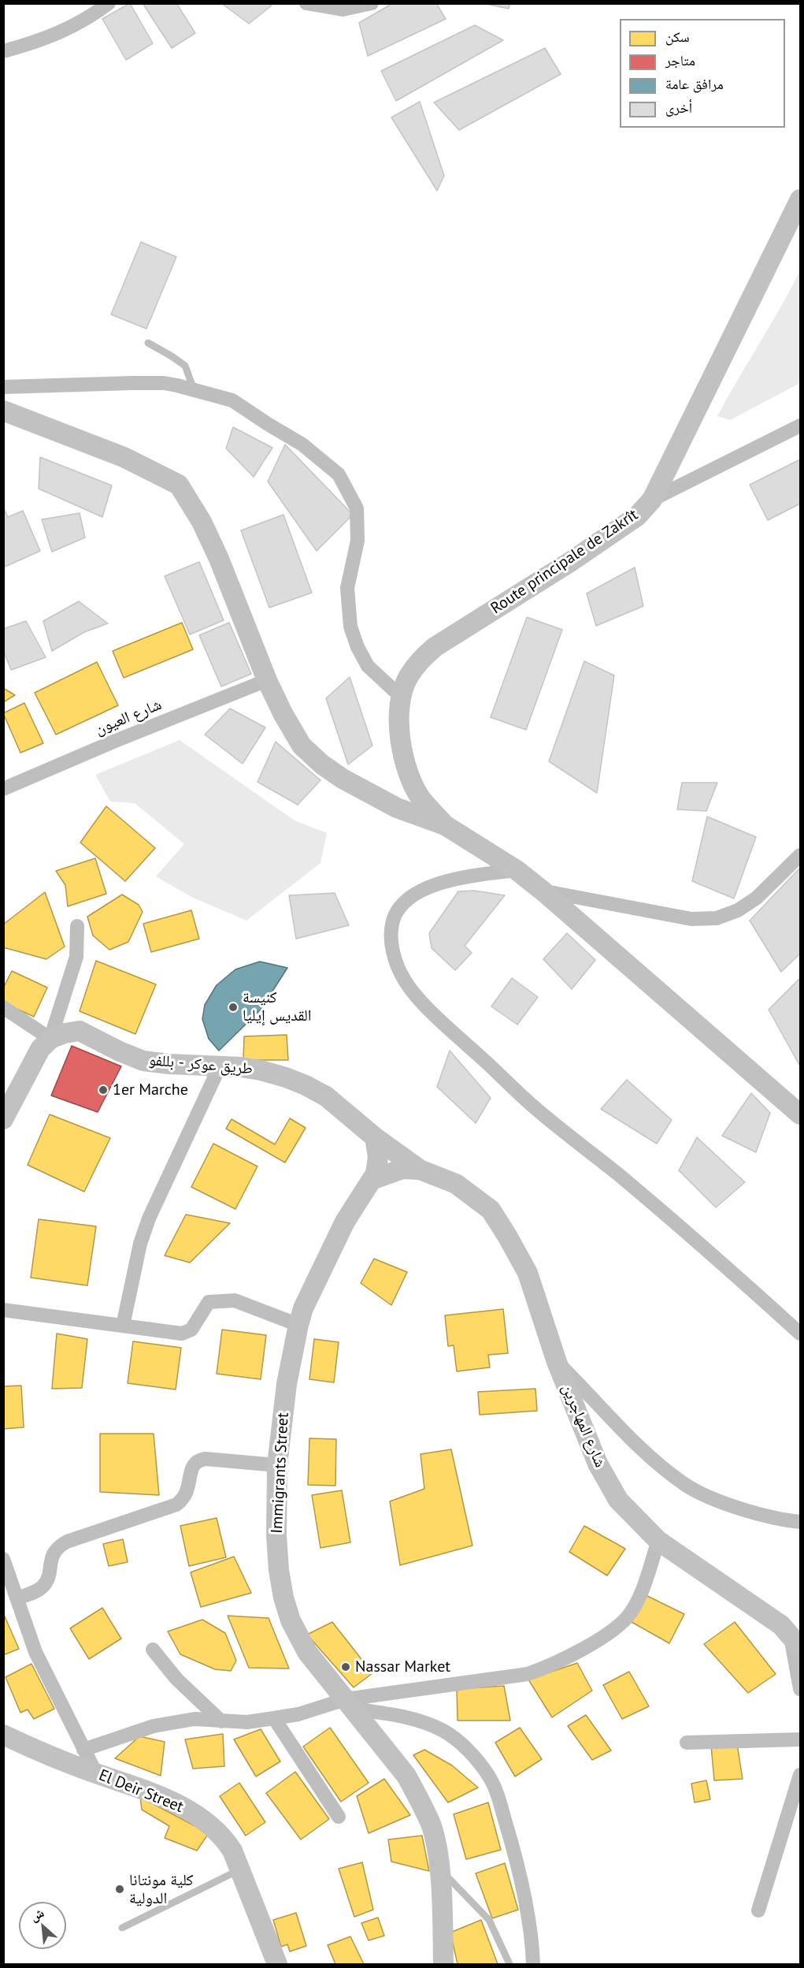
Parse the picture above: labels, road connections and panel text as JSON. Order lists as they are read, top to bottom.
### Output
{
  "streets": {
    "street": [
      "Route principale de Zakrît",
      "شارع العيون",
      "طريق عوكر - بللفو",
      "شارع المهاجرين",
      "Immigrants Street",
      "El Deir Street"
    ]
  },
  "crossings": [
    ["طريق عوكر - بللفو", "شارع المهاجرين"],
    ["طريق عوكر - بللفو", "Immigrants Street"],
    ["شارع المهاجرين", "Immigrants Street"]
  ],
  "places": [
    "كنيسة القديس إيليا",
    "1er Marche",
    "Nassar Market",
    "كلية مونتانا الدولية"
  ],
  "legend": [
    "سكن",
    "متاجر",
    "مرافق عامة",
    "أخرى"
  ],
  "north": "top left"
}
